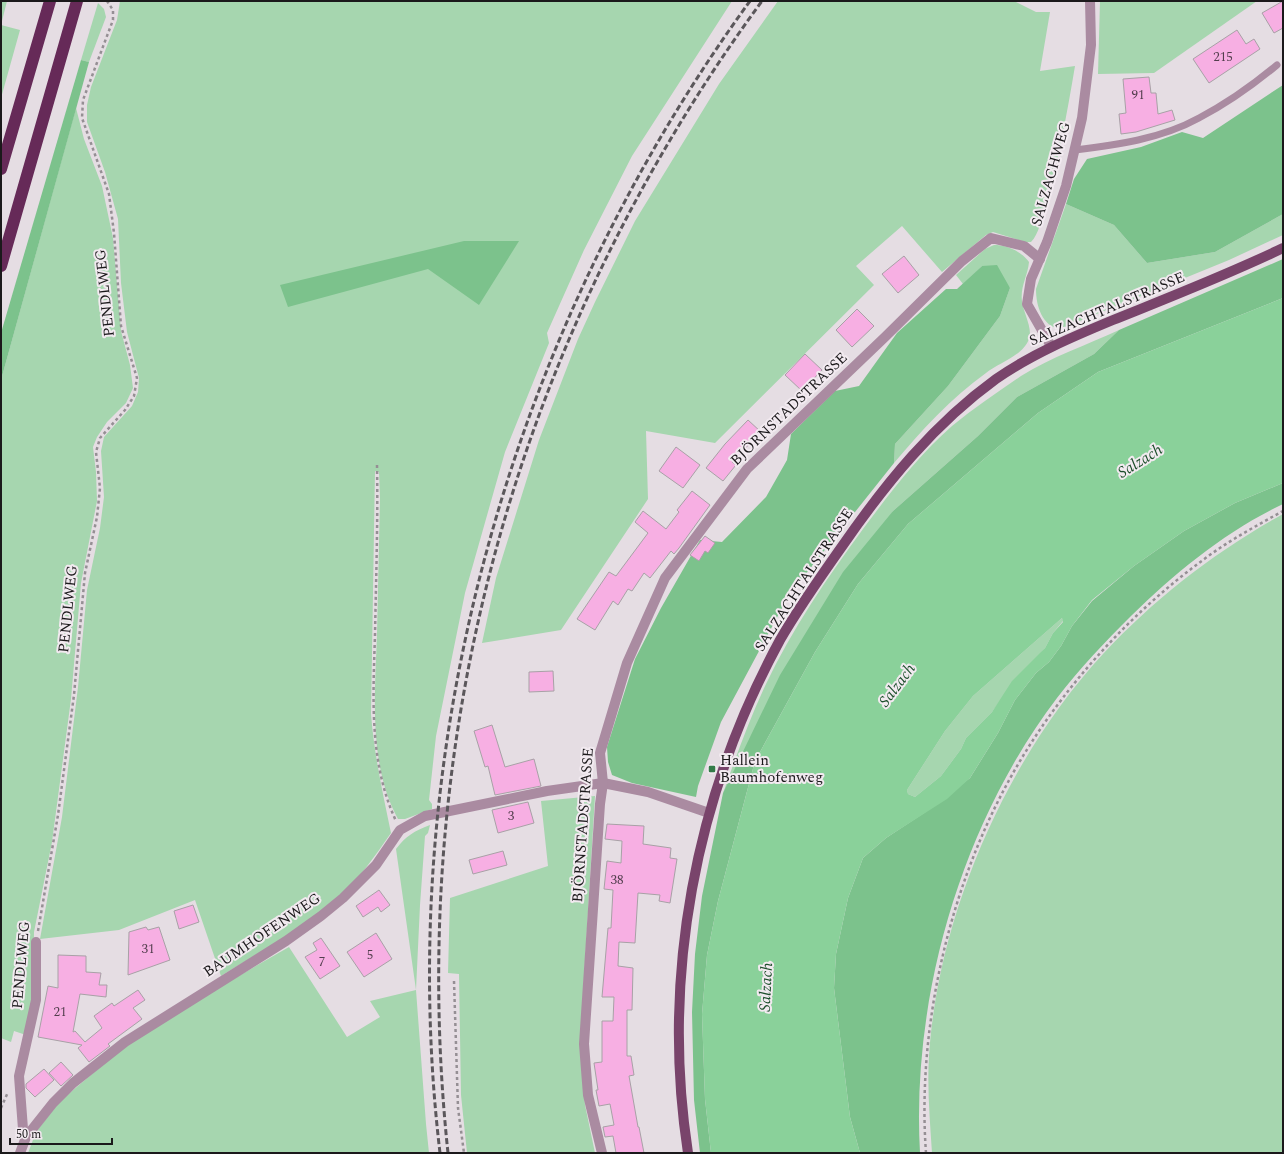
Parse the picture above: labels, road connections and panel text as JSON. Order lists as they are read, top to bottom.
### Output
{
  "streets": {
    "main road": ["SALZACHTALSTRASSE"],
    "street": [
      "SALZACHWEG",
      "PENDLWEG",
      "BJÖRNSTADSTRASSE",
      "BAUMHOFENWEG"
    ]
  },
  "crossings": [
    ["SALZACHWEG", "SALZACHTALSTRASSE"],
    ["SALZACHWEG", "BJÖRNSTADSTRASSE"],
    ["PENDLWEG", "BAUMHOFENWEG"],
    ["SALZACHTALSTRASSE", "BAUMHOFENWEG"],
    ["BJÖRNSTADSTRASSE", "BAUMHOFENWEG"]
  ],
  "water": ["Salzach"],
  "places": {
    "transit": ["Hallein Baumhofenweg"]
  },
  "house_numbers": [
    "215",
    "91",
    "3",
    "38",
    "31",
    "5",
    "7",
    "21"
  ],
  "scale_bar": "50 m"
}
